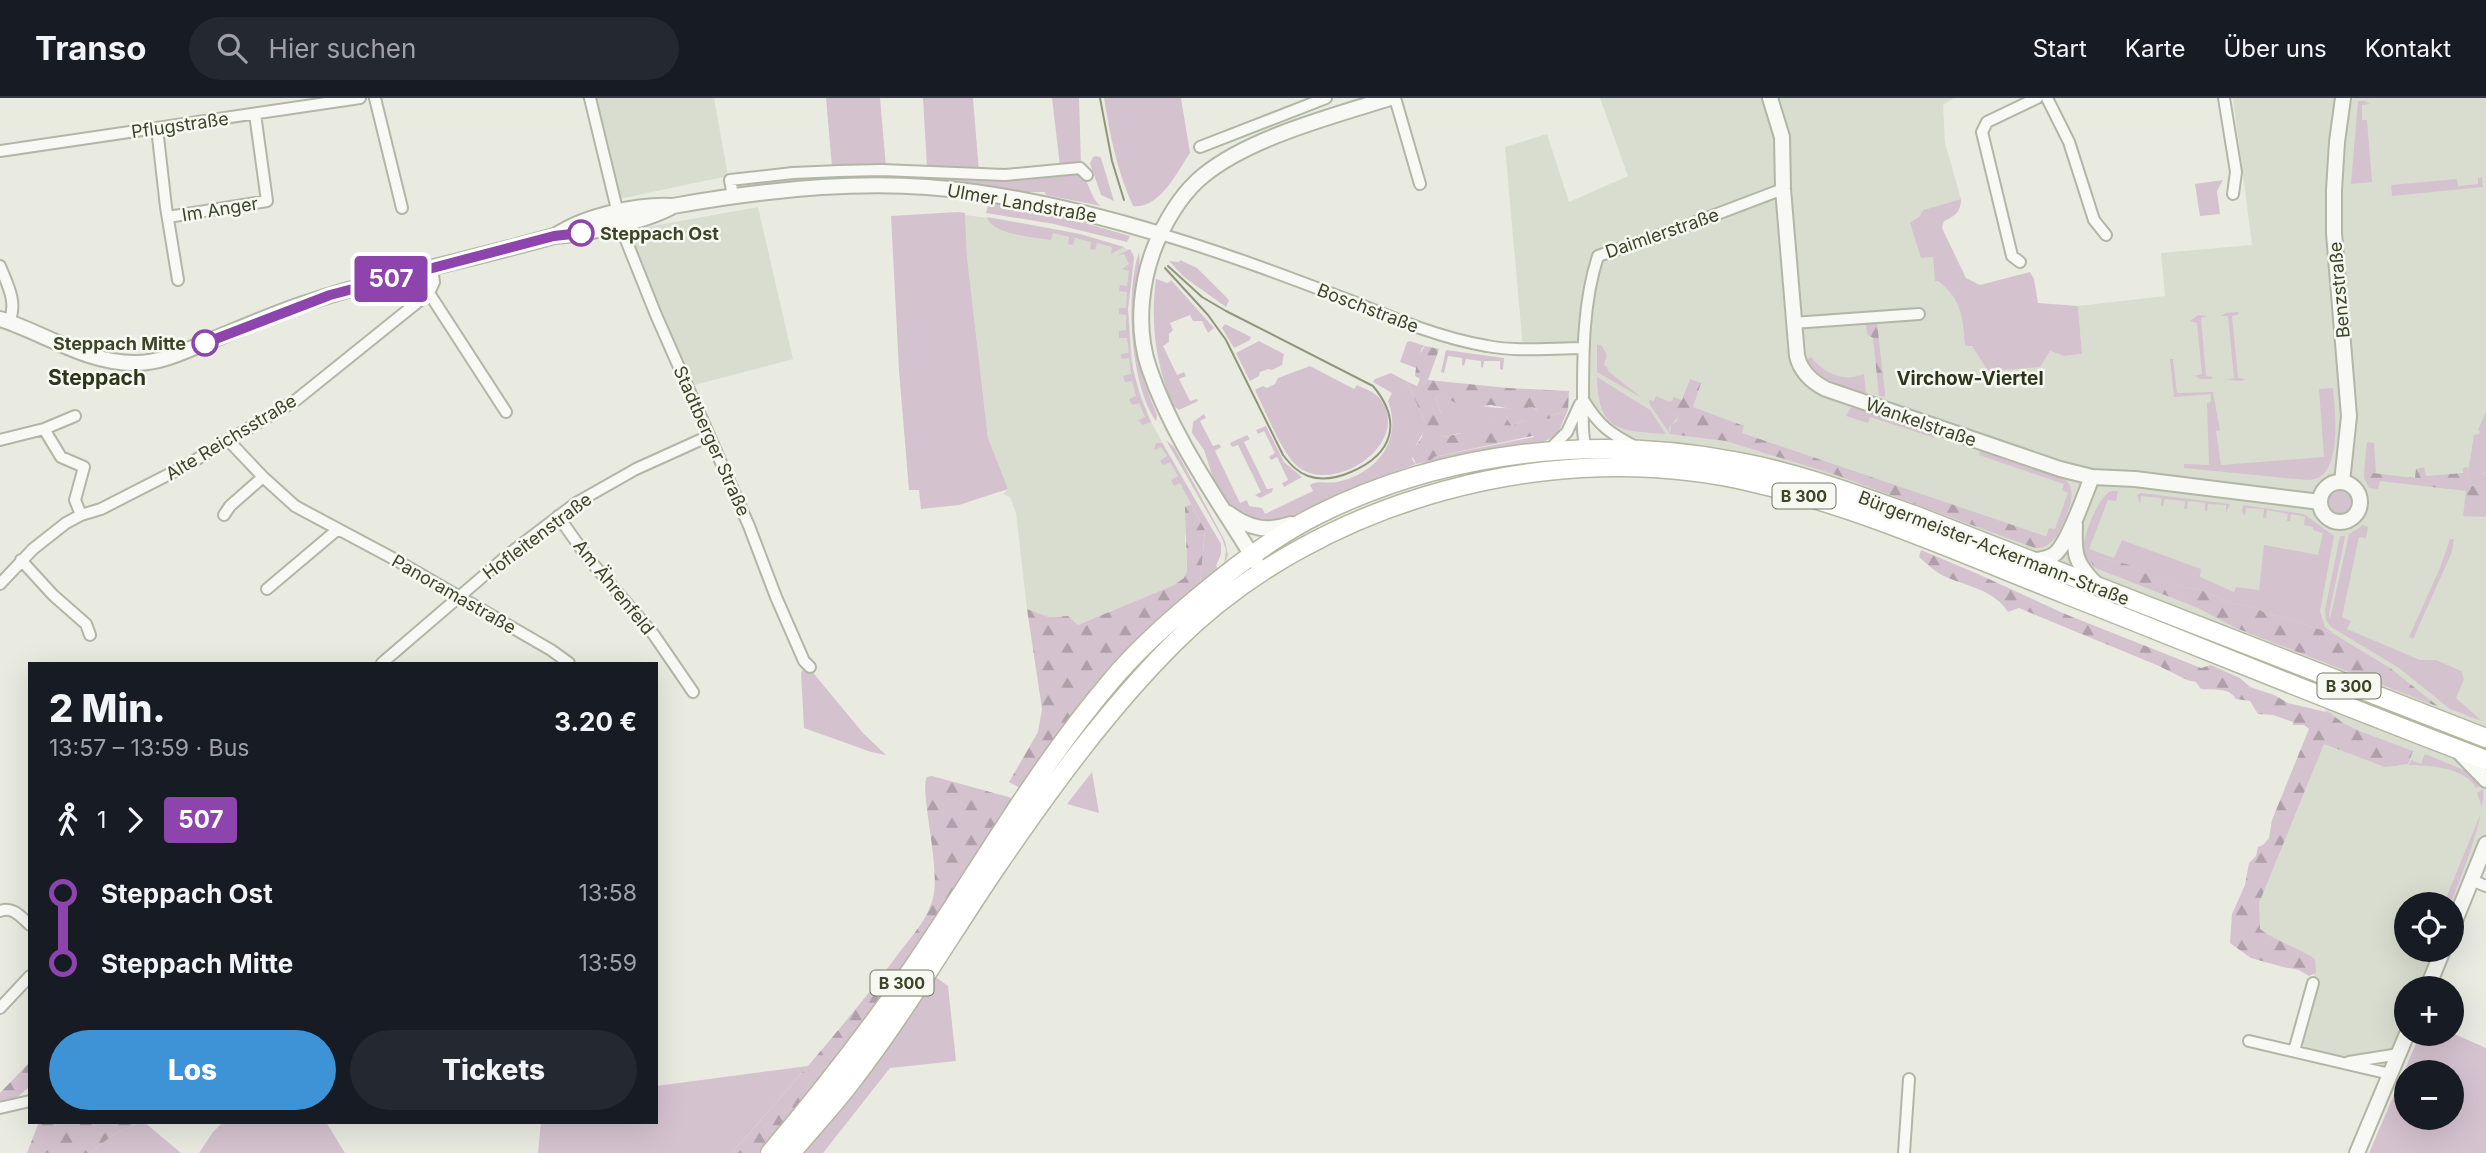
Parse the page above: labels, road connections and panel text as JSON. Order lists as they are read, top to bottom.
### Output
{
  "streets": {
    "main road": ["B 300", "Bürgermeister-Ackermann-Straße"],
    "street": [
      "Pflugstraße",
      "Ulmer Landstraße",
      "Im Anger",
      "Daimlerstraße",
      "Benzstraße",
      "Boschstraße",
      "Wankelstraße",
      "Alte Reichsstraße",
      "Stadtberger Straße",
      "Hofleitenstraße",
      "Am Ährenfeld",
      "Panoramastraße"
    ]
  },
  "crossings": [
    ["Pflugstraße", "Im Anger"],
    ["Ulmer Landstraße", "Boschstraße"],
    ["Ulmer Landstraße", "Stadtberger Straße"],
    ["Daimlerstraße", "Boschstraße"],
    ["Daimlerstraße", "Wankelstraße"],
    ["Daimlerstraße", "Bürgermeister-Ackermann-Straße"],
    ["Alte Reichsstraße", "Panoramastraße"],
    ["Stadtberger Straße", "Hofleitenstraße"],
    ["B 300", "Bürgermeister-Ackermann-Straße"],
    ["Hofleitenstraße", "Am Ährenfeld"],
    ["Hofleitenstraße", "Panoramastraße"]
  ],
  "districts": ["Steppach", "Virchow-Viertel"],
  "places": ["Steppach Ost", "Steppach Mitte"],
  "lines": ["bus line 507"],
  "page": {
    "header": "Transo",
    "search": "Hier suchen",
    "nav": [
      "Start",
      "Karte",
      "Über uns",
      "Kontakt"
    ],
    "on_map": "507",
    "heading": ["2 Min.", "13:57 – 13:59 · Bus", "3.20 €"],
    "legs": ["1", "507"],
    "list": [
      {
        "name": "Steppach Ost",
        "value": "13:58"
      },
      {
        "name": "Steppach Mitte",
        "value": "13:59"
      }
    ],
    "map_buttons": ["+", "−"],
    "buttons": ["Los", "Tickets"]
  }
}
